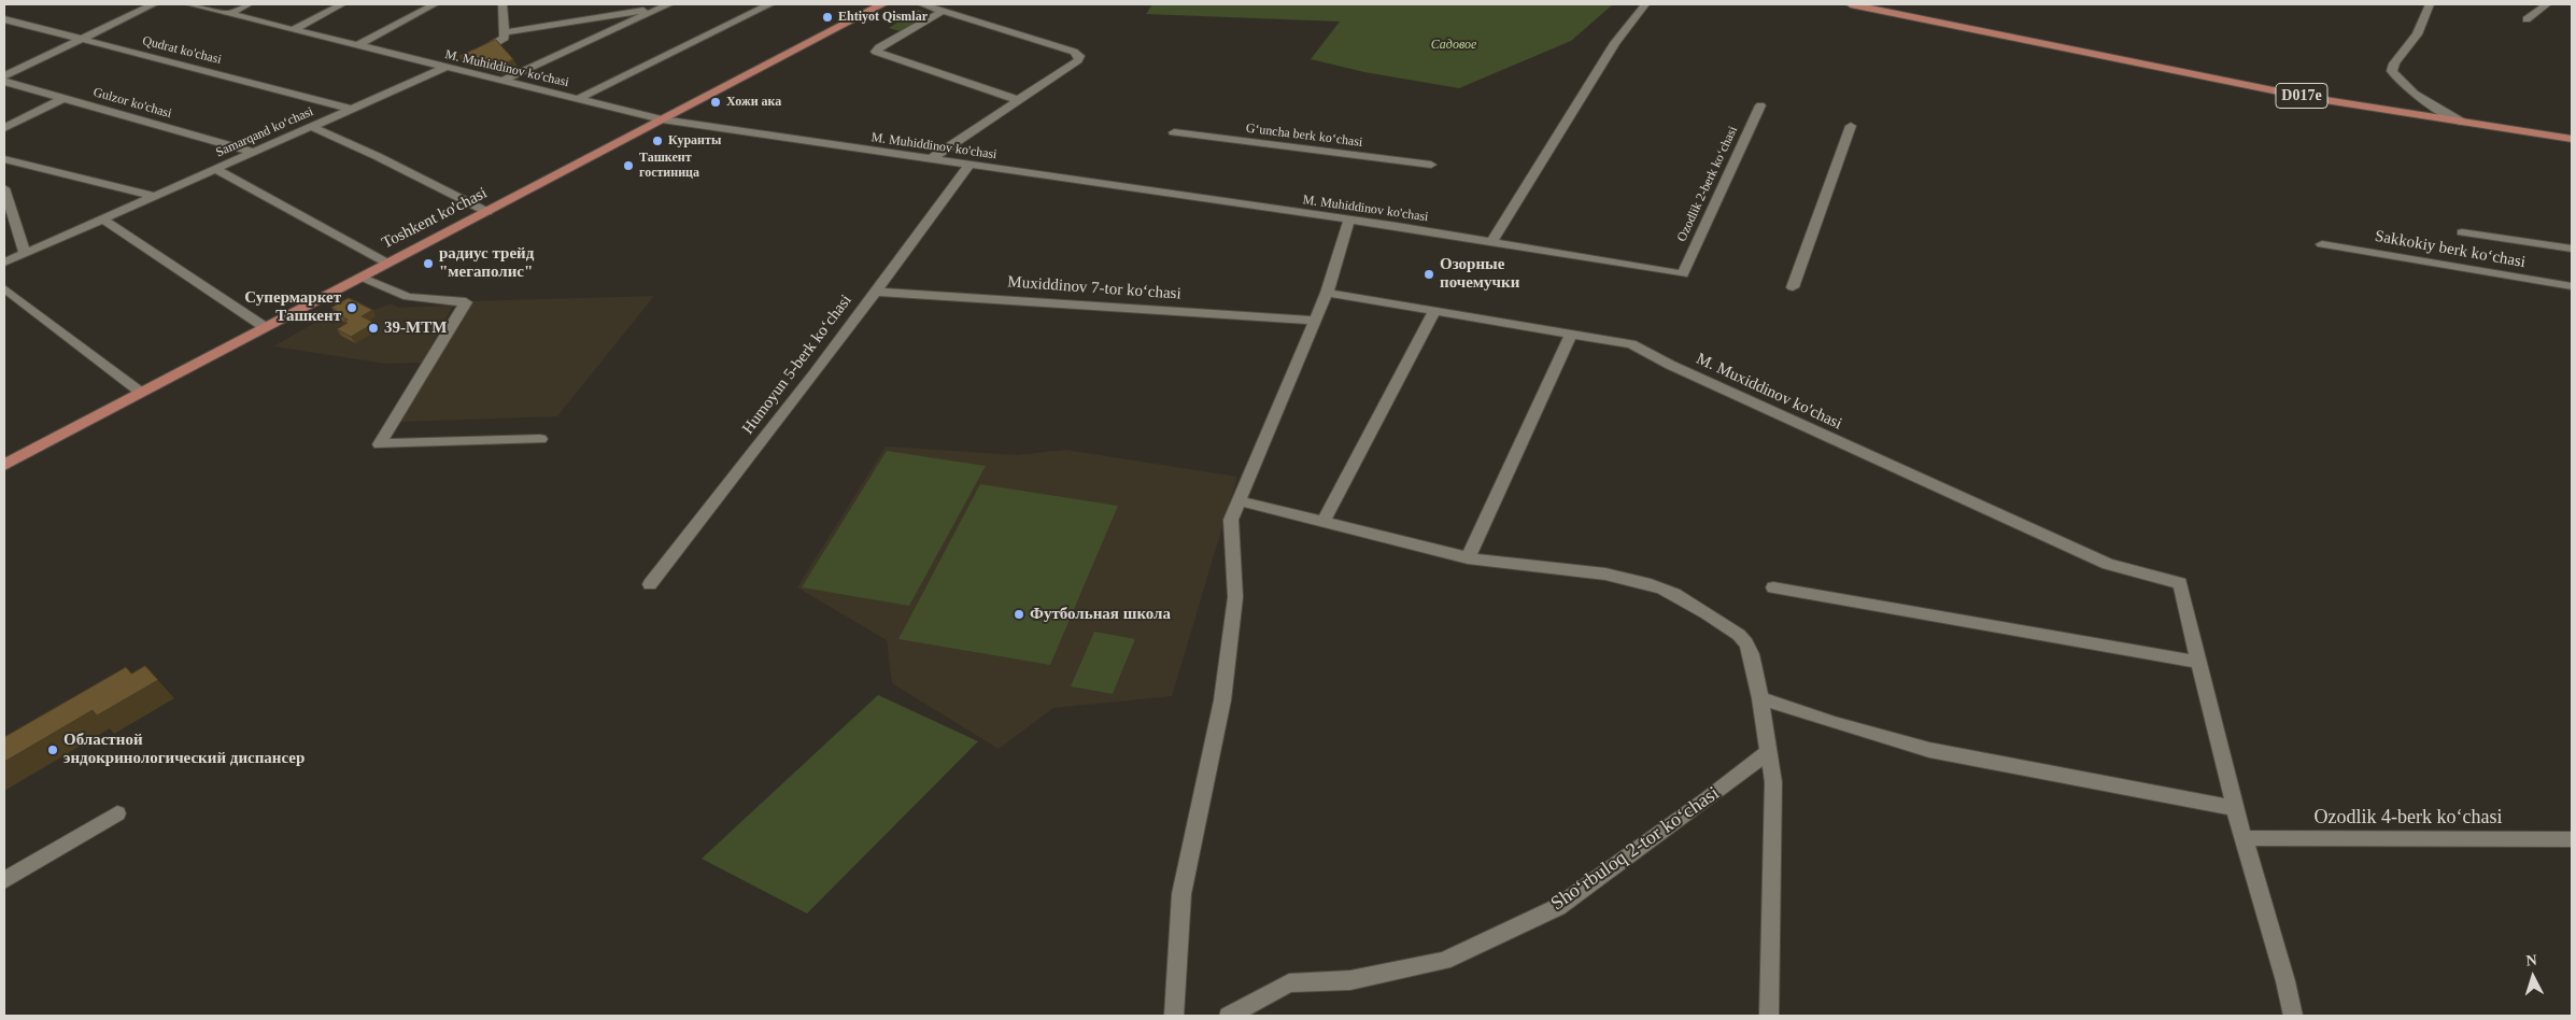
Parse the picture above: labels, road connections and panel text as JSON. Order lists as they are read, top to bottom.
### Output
{
  "streets": {
    "main road": ["D017e", "Toshkent ko'chasi"],
    "street": [
      "Qudrat ko'chasi",
      "M. Muhiddinov ko'chasi",
      "Gulzor ko'chasi",
      "Samarqand ko‘chasi",
      "Gʻuncha berk koʻchasi",
      "Ozodlik 2-berk koʻchasi",
      "Sakkokiy berk koʻchasi",
      "Muxiddinov 7-tor koʻchasi",
      "Humoyun 5-berk koʻchasi",
      "M. Muxiddinov ko'chasi",
      "Ozodlik 4-berk koʻchasi",
      "Shoʻrbuloq 2-tor koʻchasi"
    ]
  },
  "crossings": [
    ["Qudrat ko'chasi", "Samarqand ko‘chasi"],
    ["M. Muhiddinov ko'chasi", "Samarqand ko‘chasi"],
    ["M. Muhiddinov ko'chasi", "Ozodlik 2-berk koʻchasi"],
    ["M. Muhiddinov ko'chasi", "Toshkent ko'chasi"],
    ["M. Muhiddinov ko'chasi", "Humoyun 5-berk koʻchasi"],
    ["Gulzor ko'chasi", "Samarqand ko‘chasi"],
    ["Muxiddinov 7-tor koʻchasi", "Humoyun 5-berk koʻchasi"]
  ],
  "parks": ["Садовое"],
  "places": [
    "Ehtiyot Qismlar",
    "Хожи ака",
    "Куранты",
    "Ташкент гостиница",
    "радиус трейд \"мегаполис\"",
    "Озорные почемучки",
    "Супермаркет Ташкент",
    "39-MTM",
    "Футбольная школа",
    "Областной эндокринологический диспансер"
  ],
  "north": "top"
}
